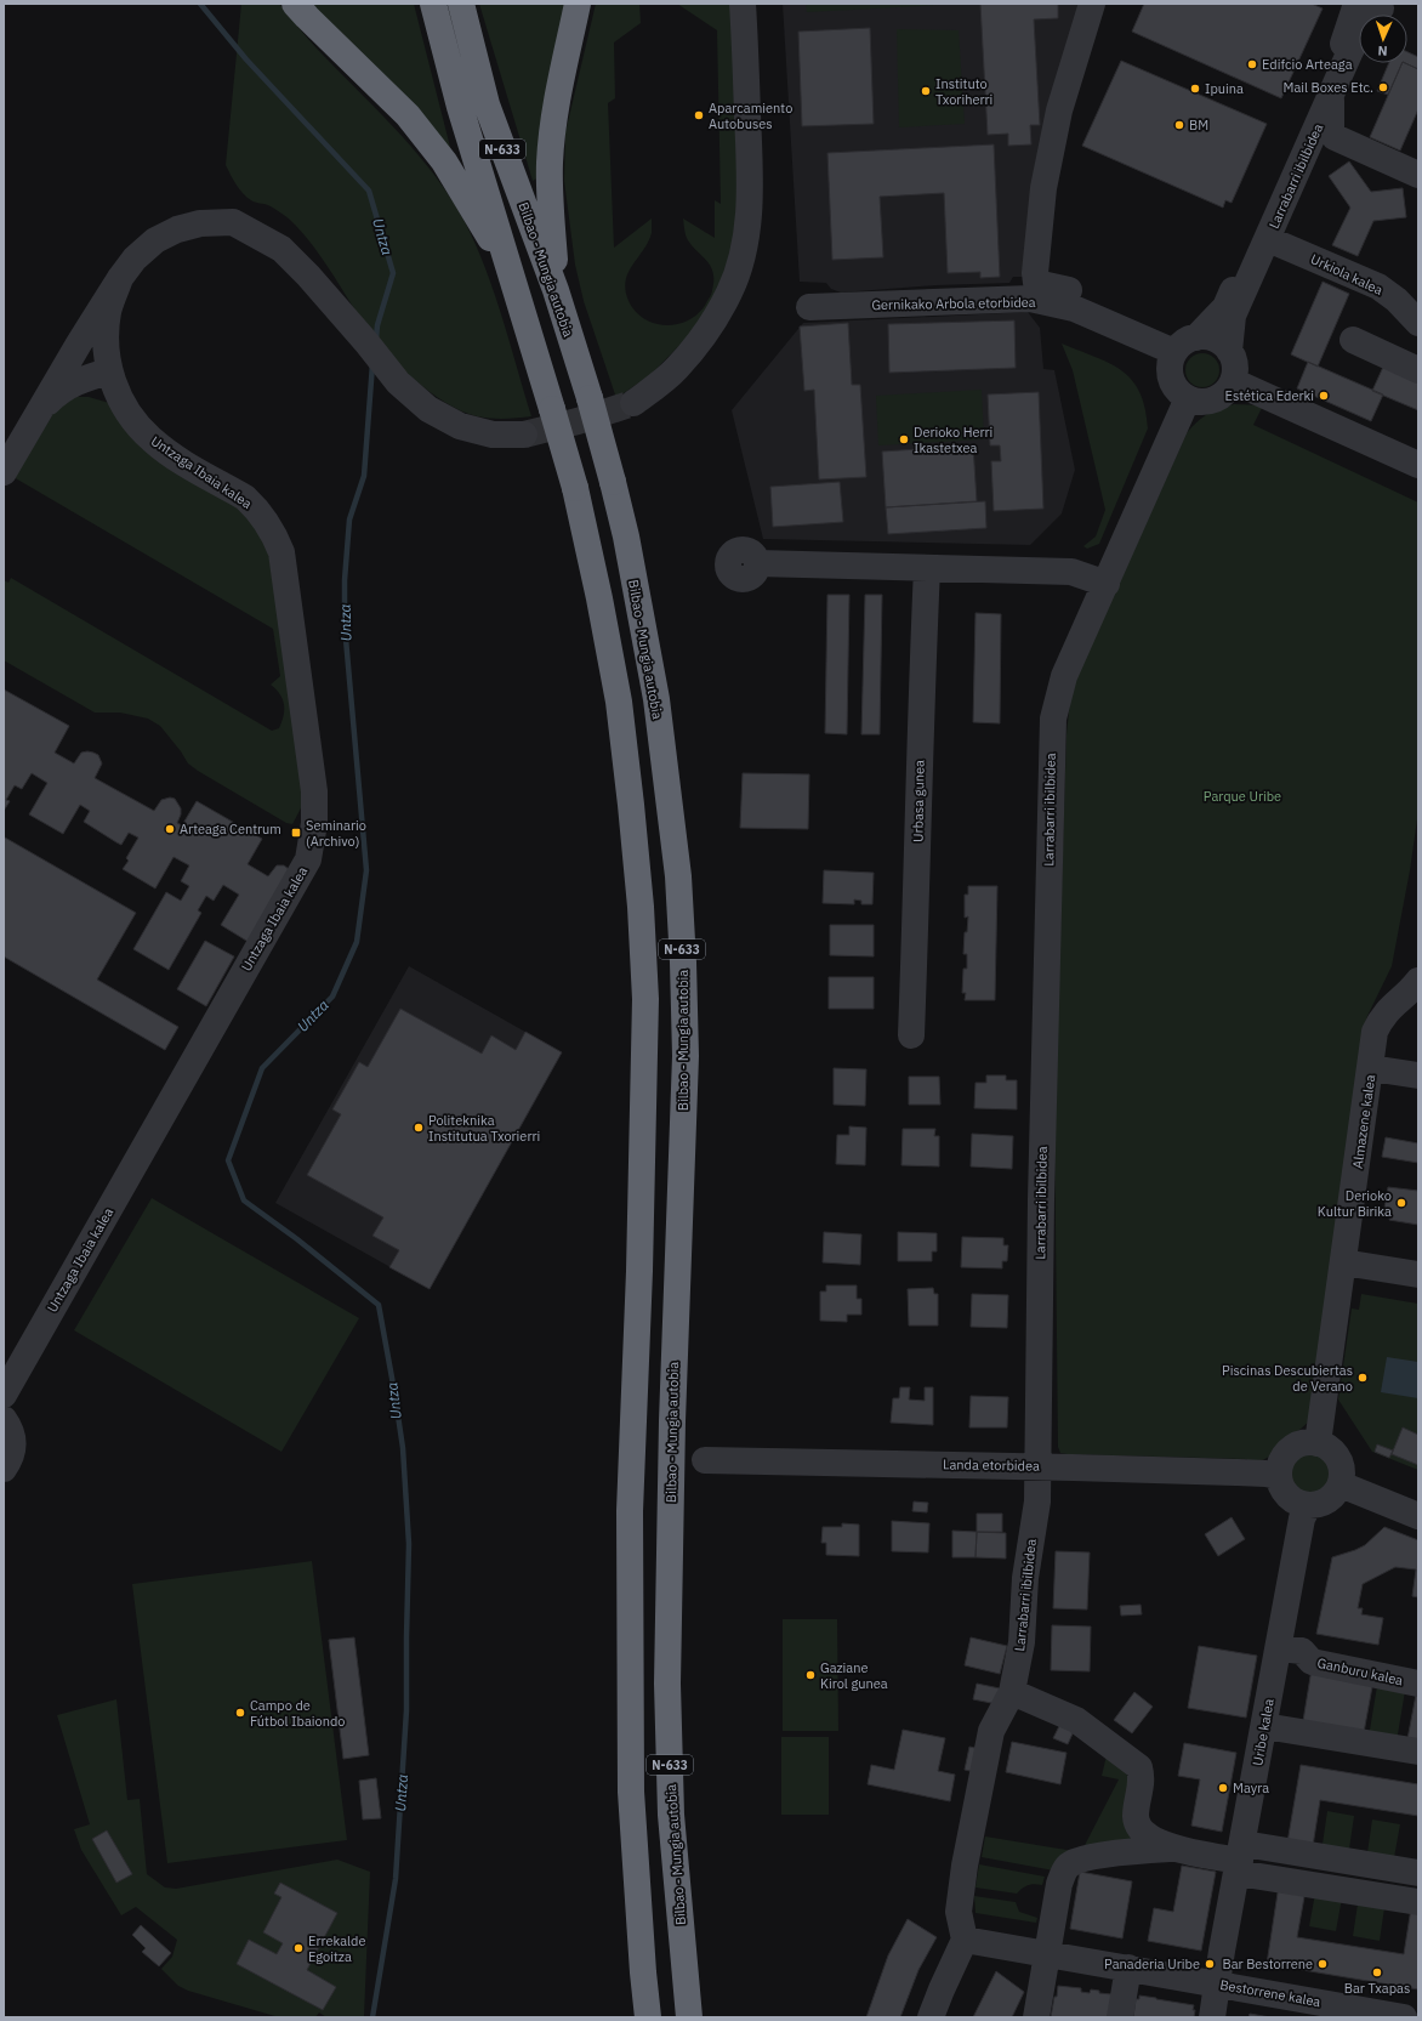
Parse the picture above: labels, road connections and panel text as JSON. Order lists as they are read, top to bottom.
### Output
{
  "streets": {
    "highway": ["N-633", "Bilbao - Mungia autobia"],
    "street": [
      "Larrabarri ibilbidea",
      "Urkiola kalea",
      "Gernikako Arbola etorbidea",
      "Untzaga Ibaia kalea",
      "Urbasa gunea",
      "Almazene kalea",
      "Landa etorbidea",
      "Ganburu kalea",
      "Uribe kalea",
      "Bestorrene kalea"
    ]
  },
  "crossings": [
    ["Larrabarri ibilbidea", "Urkiola kalea"],
    ["Larrabarri ibilbidea", "Gernikako Arbola etorbidea"],
    ["Larrabarri ibilbidea", "Landa etorbidea"],
    ["Larrabarri ibilbidea", "Bestorrene kalea"],
    ["Almazene kalea", "Landa etorbidea"],
    ["Almazene kalea", "Uribe kalea"],
    ["Landa etorbidea", "Uribe kalea"],
    ["Ganburu kalea", "Uribe kalea"],
    ["Uribe kalea", "Bestorrene kalea"]
  ],
  "water": ["Untza"],
  "parks": ["Parque Uribe"],
  "places": {
    "other": [
      "Edifcio Arteaga",
      "Mail Boxes Etc.",
      "Ipuina",
      "Instituto Txoriherri",
      "Aparcamiento Autobuses",
      "BM",
      "Estética Ederki",
      "Derioko Herri Ikastetxea",
      "Arteaga Centrum",
      "Politeknika Institutua Txorierri",
      "Derioko Kultur Birika",
      "Piscinas Descubiertas de Verano",
      "Gaziane Kirol gunea",
      "Campo de Fútbol Ibaiondo",
      "Mayra",
      "Errekalde Egoitza",
      "Panaderia Uribe",
      "Bar Bestorrene",
      "Bar Txapas"
    ],
    "transit": ["Seminario (Archivo)"]
  },
  "north": "bottom"
}
